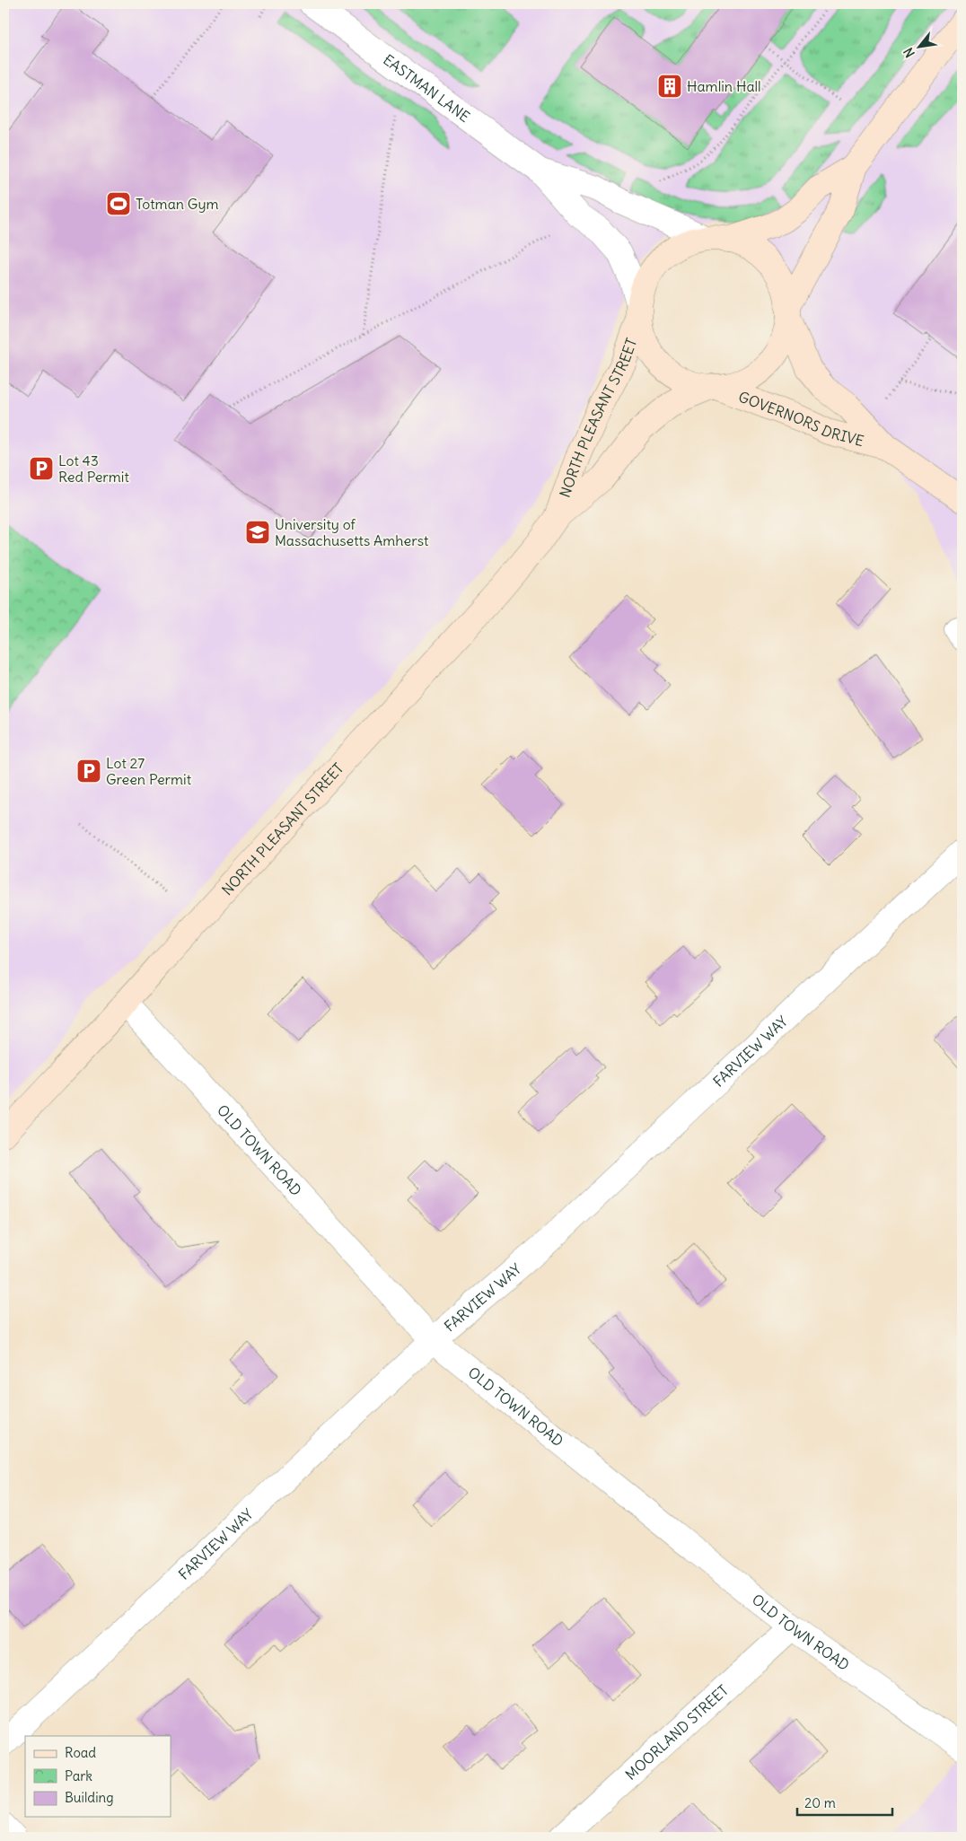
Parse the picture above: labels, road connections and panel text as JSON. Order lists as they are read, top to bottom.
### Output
{
  "streets": {
    "main road": ["NORTH PLEASANT STREET", "GOVERNORS DRIVE"],
    "street": [
      "EASTMAN LANE",
      "FARVIEW WAY",
      "OLD TOWN ROAD",
      "MOORLAND STREET"
    ]
  },
  "crossings": [
    ["EASTMAN LANE", "NORTH PLEASANT STREET"],
    ["EASTMAN LANE", "GOVERNORS DRIVE"],
    ["NORTH PLEASANT STREET", "GOVERNORS DRIVE"],
    ["NORTH PLEASANT STREET", "OLD TOWN ROAD"],
    ["FARVIEW WAY", "OLD TOWN ROAD"],
    ["OLD TOWN ROAD", "MOORLAND STREET"]
  ],
  "places": {
    "building": ["Hamlin Hall"],
    "sports": ["Totman Gym"],
    "parking": ["Lot 43 Red Permit", "Lot 27 Green Permit"],
    "school or university": ["University of Massachusetts Amherst"]
  },
  "legend": ["Road", "Park", "Building"],
  "scale_bar": "20 m",
  "north": "bottom left"
}
